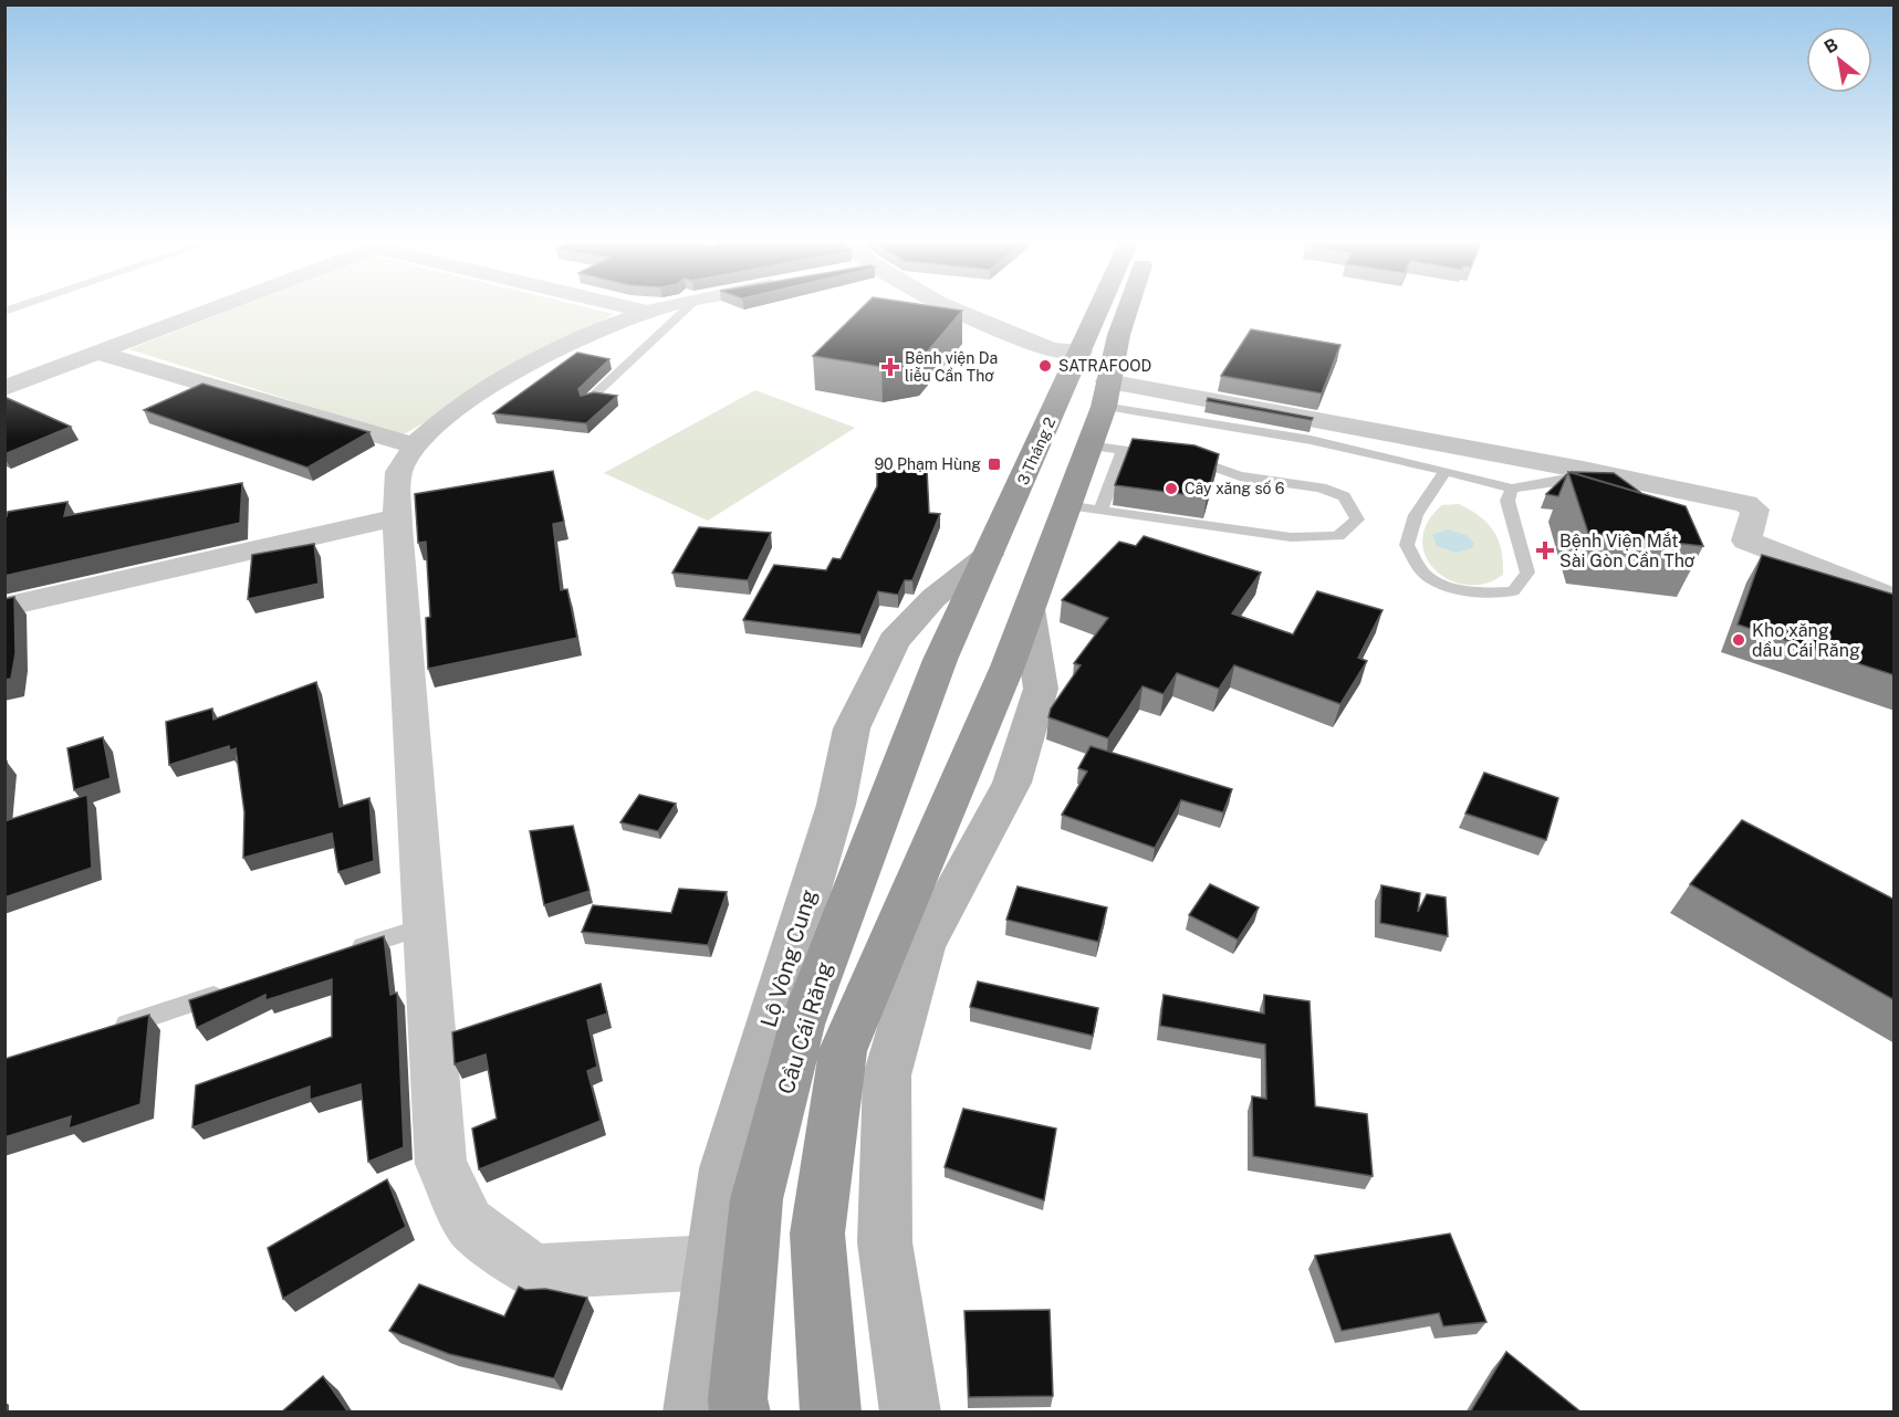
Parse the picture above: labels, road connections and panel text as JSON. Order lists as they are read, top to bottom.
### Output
{
  "streets": {
    "highway": ["3 Tháng 2", "Cầu Cái Răng"],
    "main road": ["Lộ Vòng Cung"]
  },
  "crossings": [
    ["3 Tháng 2", "Lộ Vòng Cung"],
    ["3 Tháng 2", "Cầu Cái Răng"]
  ],
  "places": {
    "other": ["SATRAFOOD", "Cây xăng số 6", "Kho xăng dầu Cái Răng"],
    "health": ["Bệnh viện Da liễu Cần Thơ", "Bệnh Viện Mắt Sài Gòn Cần Thơ"],
    "transit": ["90 Phạm Hùng"]
  },
  "north": "top left"
}
